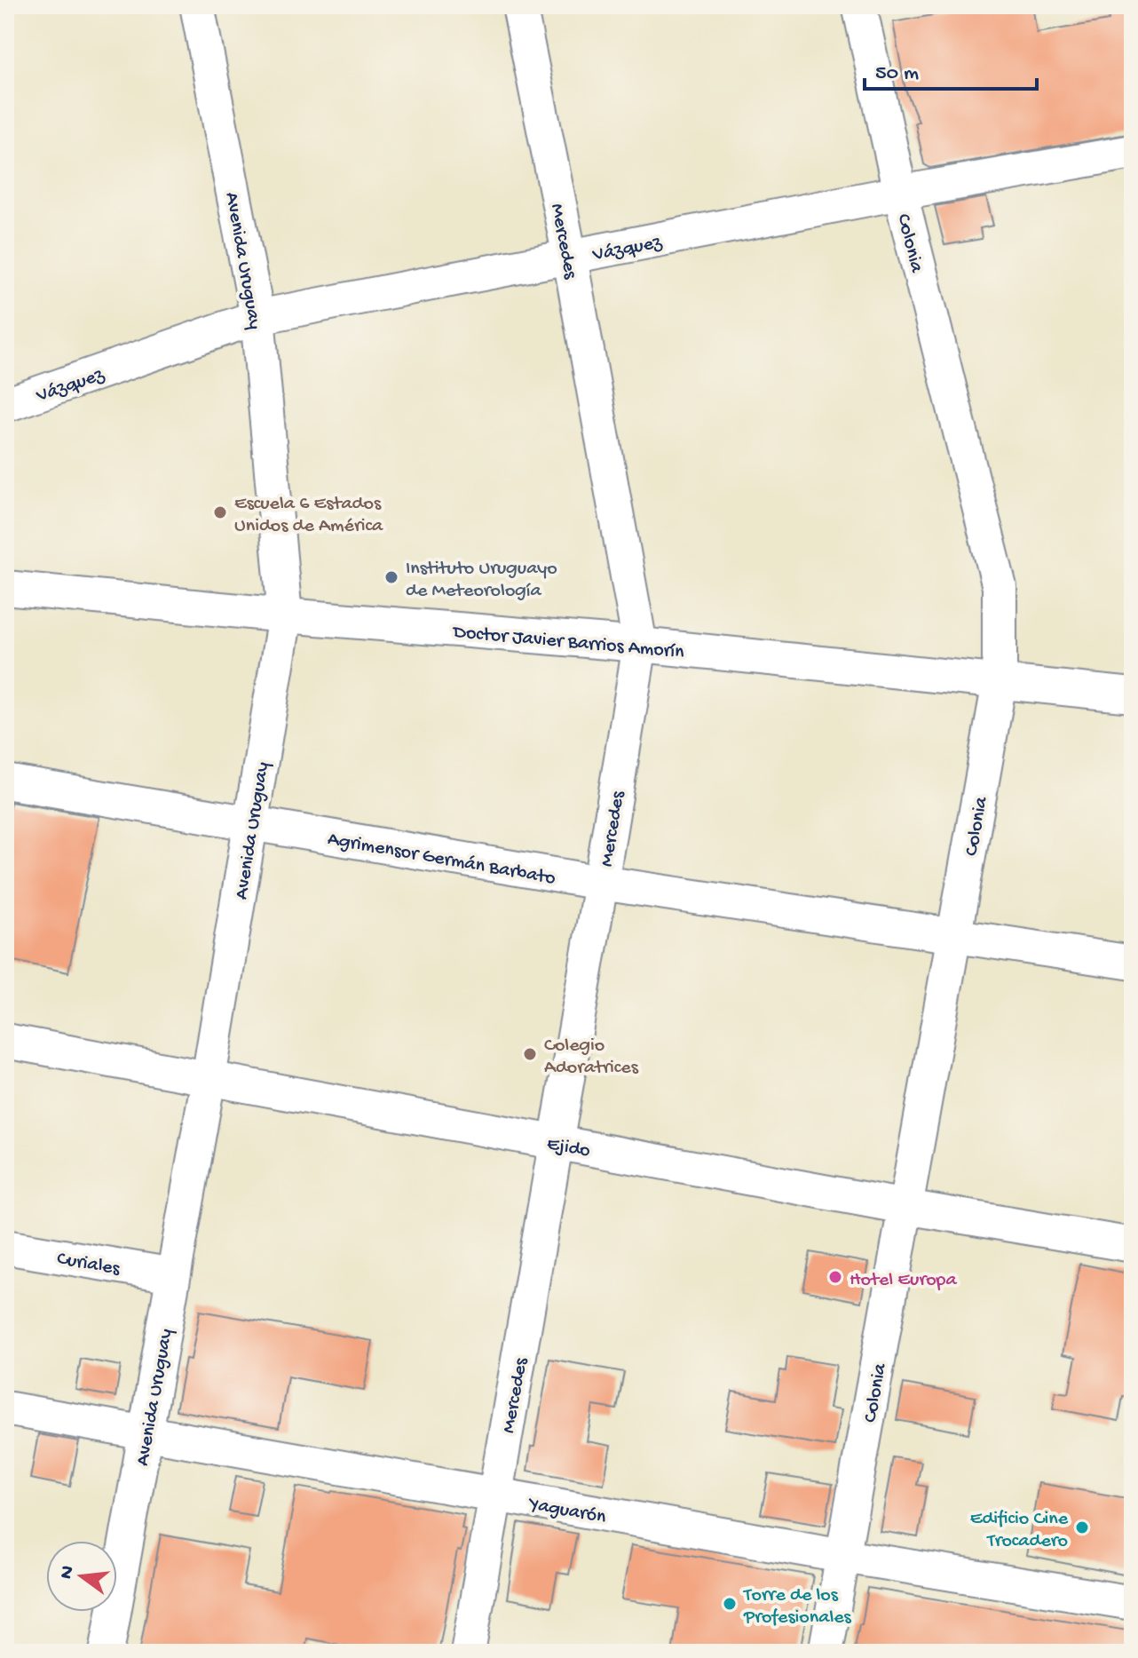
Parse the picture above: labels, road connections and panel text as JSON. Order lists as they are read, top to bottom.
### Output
{
  "streets": {
    "street": [
      "Mercedes",
      "Colonia",
      "Vázquez",
      "Avenida Uruguay",
      "Doctor Javier Barrios Amorín",
      "Agrimensor Germán Barbato",
      "Ejido",
      "Curiales",
      "Yaguarón"
    ]
  },
  "crossings": [
    ["Mercedes", "Vázquez"],
    ["Mercedes", "Doctor Javier Barrios Amorín"],
    ["Mercedes", "Agrimensor Germán Barbato"],
    ["Mercedes", "Ejido"],
    ["Mercedes", "Yaguarón"],
    ["Colonia", "Vázquez"],
    ["Colonia", "Doctor Javier Barrios Amorín"],
    ["Colonia", "Agrimensor Germán Barbato"],
    ["Colonia", "Ejido"],
    ["Colonia", "Yaguarón"],
    ["Vázquez", "Avenida Uruguay"],
    ["Avenida Uruguay", "Doctor Javier Barrios Amorín"],
    ["Avenida Uruguay", "Agrimensor Germán Barbato"],
    ["Avenida Uruguay", "Ejido"],
    ["Avenida Uruguay", "Curiales"],
    ["Avenida Uruguay", "Yaguarón"]
  ],
  "places": [
    "Escuela 6 Estados Unidos de América",
    "Instituto Uruguayo de Meteorología",
    "Colegio Adoratrices",
    "Hotel Europa",
    "Edificio Cine Trocadero",
    "Torre de los Profesionales"
  ],
  "scale_bar": "50 m",
  "north": "left"
}
